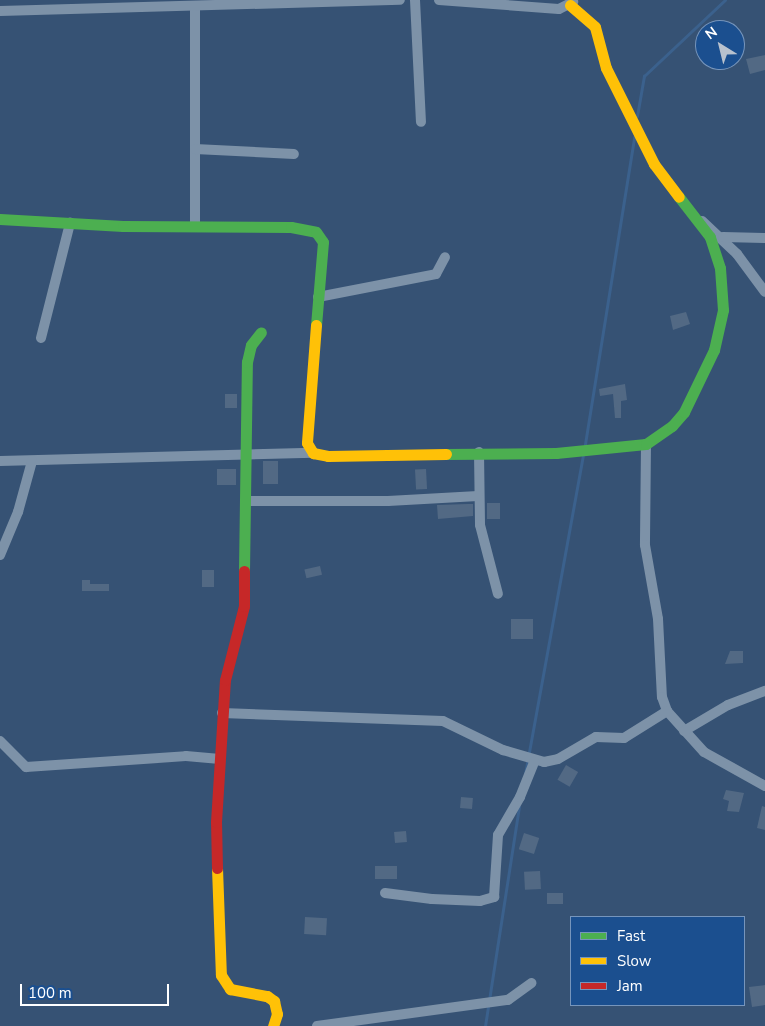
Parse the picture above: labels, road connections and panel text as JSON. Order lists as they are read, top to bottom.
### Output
{
  "legend": ["Fast", "Slow", "Jam"],
  "scale_bar": "100 m",
  "north": "top left"
}
